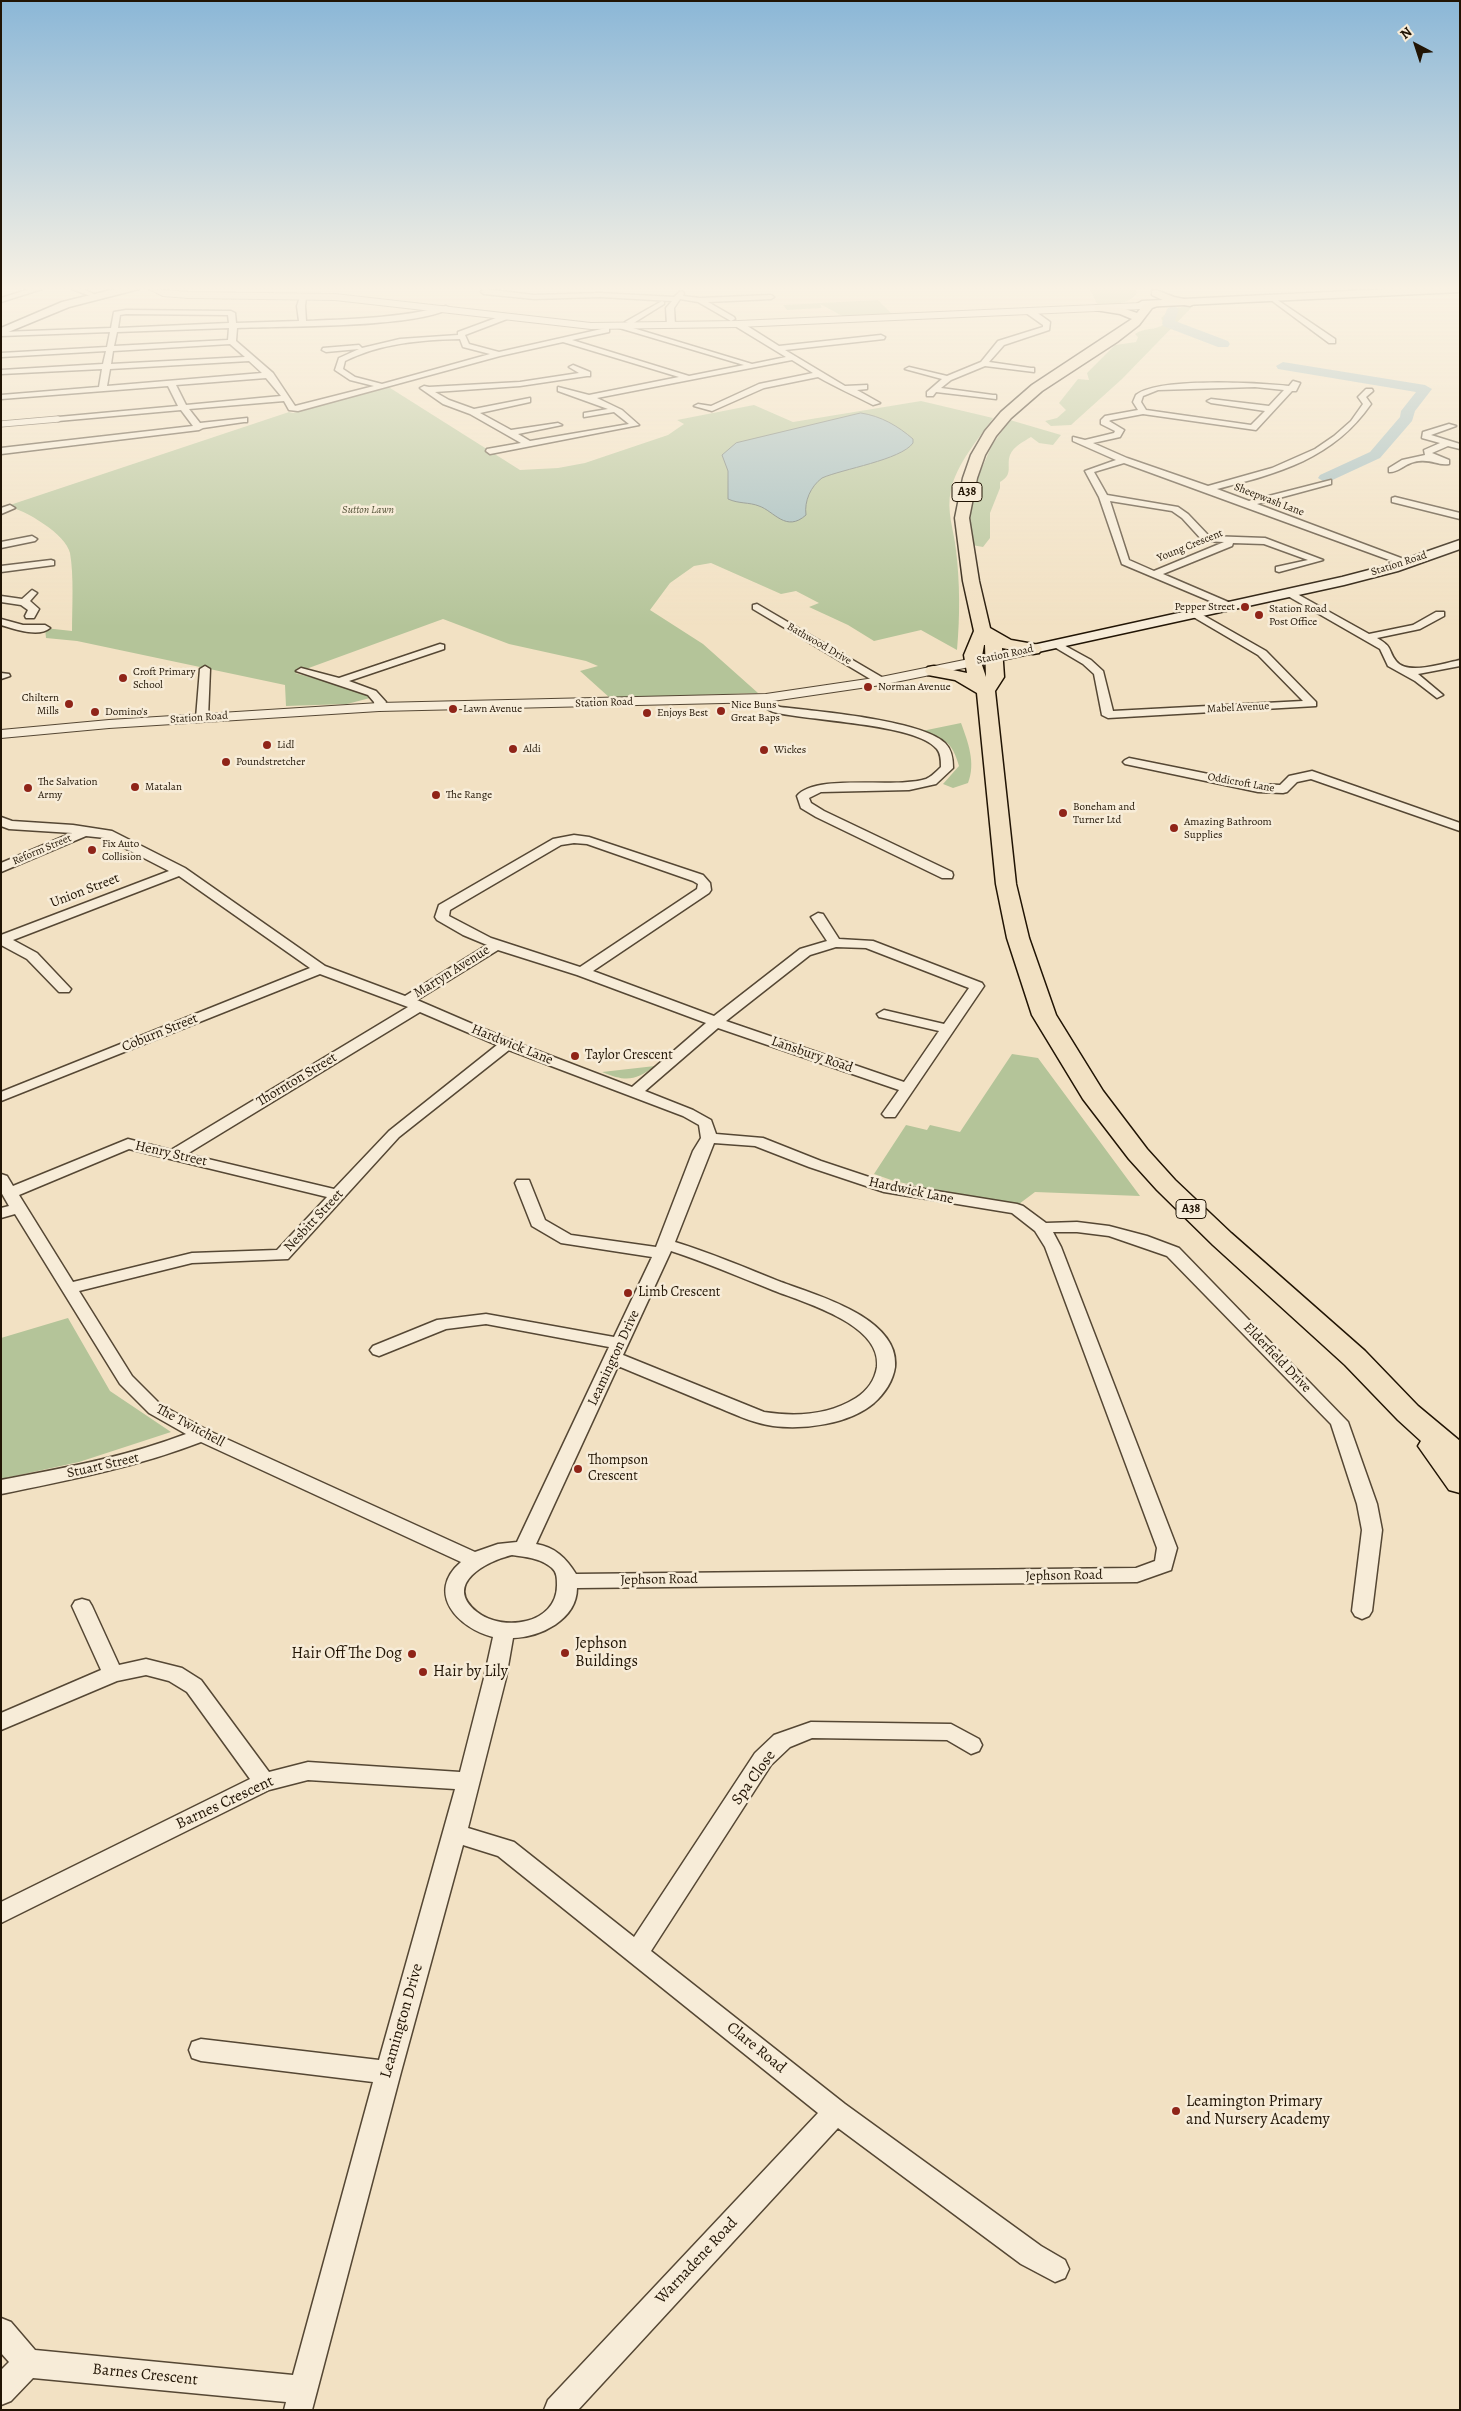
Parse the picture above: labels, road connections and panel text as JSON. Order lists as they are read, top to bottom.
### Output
{
  "streets": {
    "highway": ["A38"],
    "main road": ["Station Road"],
    "street": [
      "Sheepwash Lane",
      "Young Crescent",
      "Bathwood Drive",
      "Mabel Avenue",
      "Oddicroft Lane",
      "Reform Street",
      "Union Street",
      "Martyn Avenue",
      "Coburn Street",
      "Hardwick Lane",
      "Lansbury Road",
      "Thornton Street",
      "Henry Street",
      "Nesbitt Street",
      "Leamington Drive",
      "Elderfield Drive",
      "The Twitchell",
      "Stuart Street",
      "Jephson Road",
      "Spa Close",
      "Barnes Crescent",
      "Clare Road",
      "Warnadene Road"
    ]
  },
  "crossings": [
    ["A38", "Station Road"],
    ["Sheepwash Lane", "Station Road"],
    ["Station Road", "Bathwood Drive"],
    ["Station Road", "Mabel Avenue"],
    ["Reform Street", "Hardwick Lane"],
    ["Union Street", "Hardwick Lane"],
    ["Martyn Avenue", "Hardwick Lane"],
    ["Martyn Avenue", "Lansbury Road"],
    ["Martyn Avenue", "Thornton Street"],
    ["Coburn Street", "Hardwick Lane"],
    ["Hardwick Lane", "Thornton Street"],
    ["Hardwick Lane", "Nesbitt Street"],
    ["Hardwick Lane", "Leamington Drive"],
    ["Hardwick Lane", "Jephson Road"],
    ["Thornton Street", "Henry Street"],
    ["Henry Street", "Nesbitt Street"],
    ["Henry Street", "The Twitchell"],
    ["Nesbitt Street", "The Twitchell"],
    ["Leamington Drive", "The Twitchell"],
    ["Leamington Drive", "Jephson Road"],
    ["Leamington Drive", "Barnes Crescent"],
    ["Leamington Drive", "Clare Road"],
    ["Elderfield Drive", "Jephson Road"],
    ["The Twitchell", "Stuart Street"],
    ["The Twitchell", "Jephson Road"],
    ["Spa Close", "Clare Road"],
    ["Clare Road", "Warnadene Road"]
  ],
  "parks": ["Sutton Lawn"],
  "places": [
    "Pepper Street",
    "Station Road Post Office",
    "Croft Primary School",
    "Norman Avenue",
    "Chiltern Mills",
    "Lawn Avenue",
    "Nice Buns Great Baps",
    "Domino's",
    "Enjoys Best",
    "Lidl",
    "Aldi",
    "Wickes",
    "Poundstretcher",
    "Matalan",
    "The Salvation Army",
    "The Range",
    "Boneham and Turner Ltd",
    "Amazing Bathroom Supplies",
    "Fix Auto Collision",
    "Taylor Crescent",
    "Limb Crescent",
    "Thompson Crescent",
    "Jephson Buildings",
    "Hair Off The Dog",
    "Hair by Lily",
    "Leamington Primary and Nursery Academy"
  ],
  "north": "top left"
}
